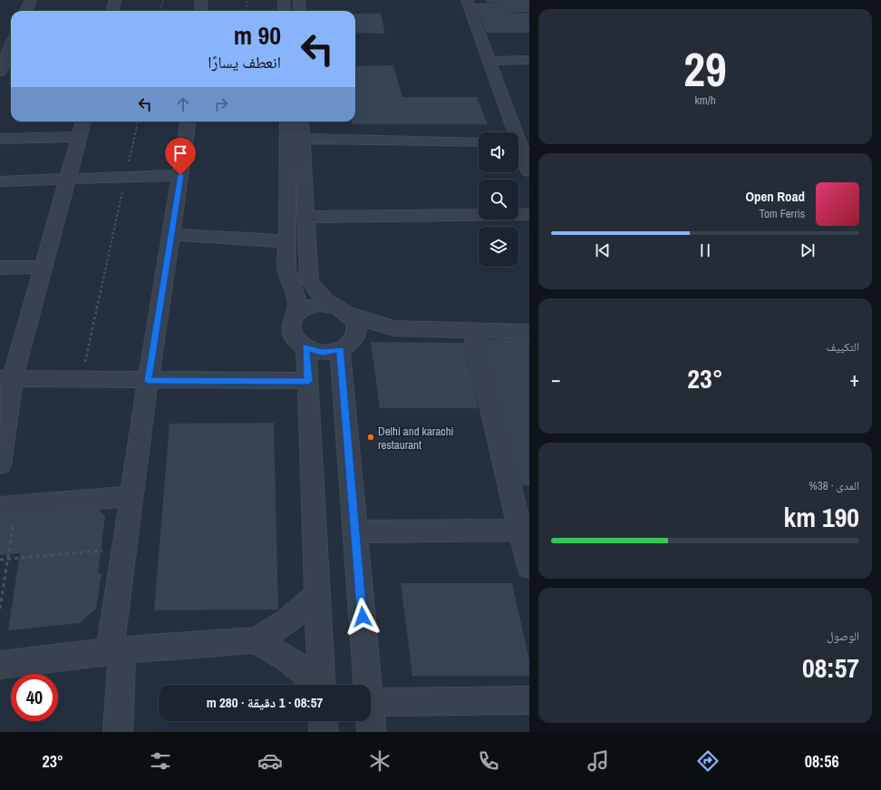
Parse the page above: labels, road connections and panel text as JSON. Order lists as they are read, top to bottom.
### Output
{
  "places": ["Delhi and karachi restaurant"],
  "page": {
    "tile": [
      ["29", "km/h"],
      "التكييف",
      ["المدى · 38%", "190 km"],
      ["الوصول", "08:57"]
    ],
    "turn": ["90 m", "انعطف يسارًا"],
    "song": ["Open Road", "Tom Ferris"],
    "heat": ["−", "23°", "+"],
    "limit": "40",
    "trip": "08:57 · 1 دقيقة · 280 m",
    "tabs": ["08:56", "23°"]
  }
}
